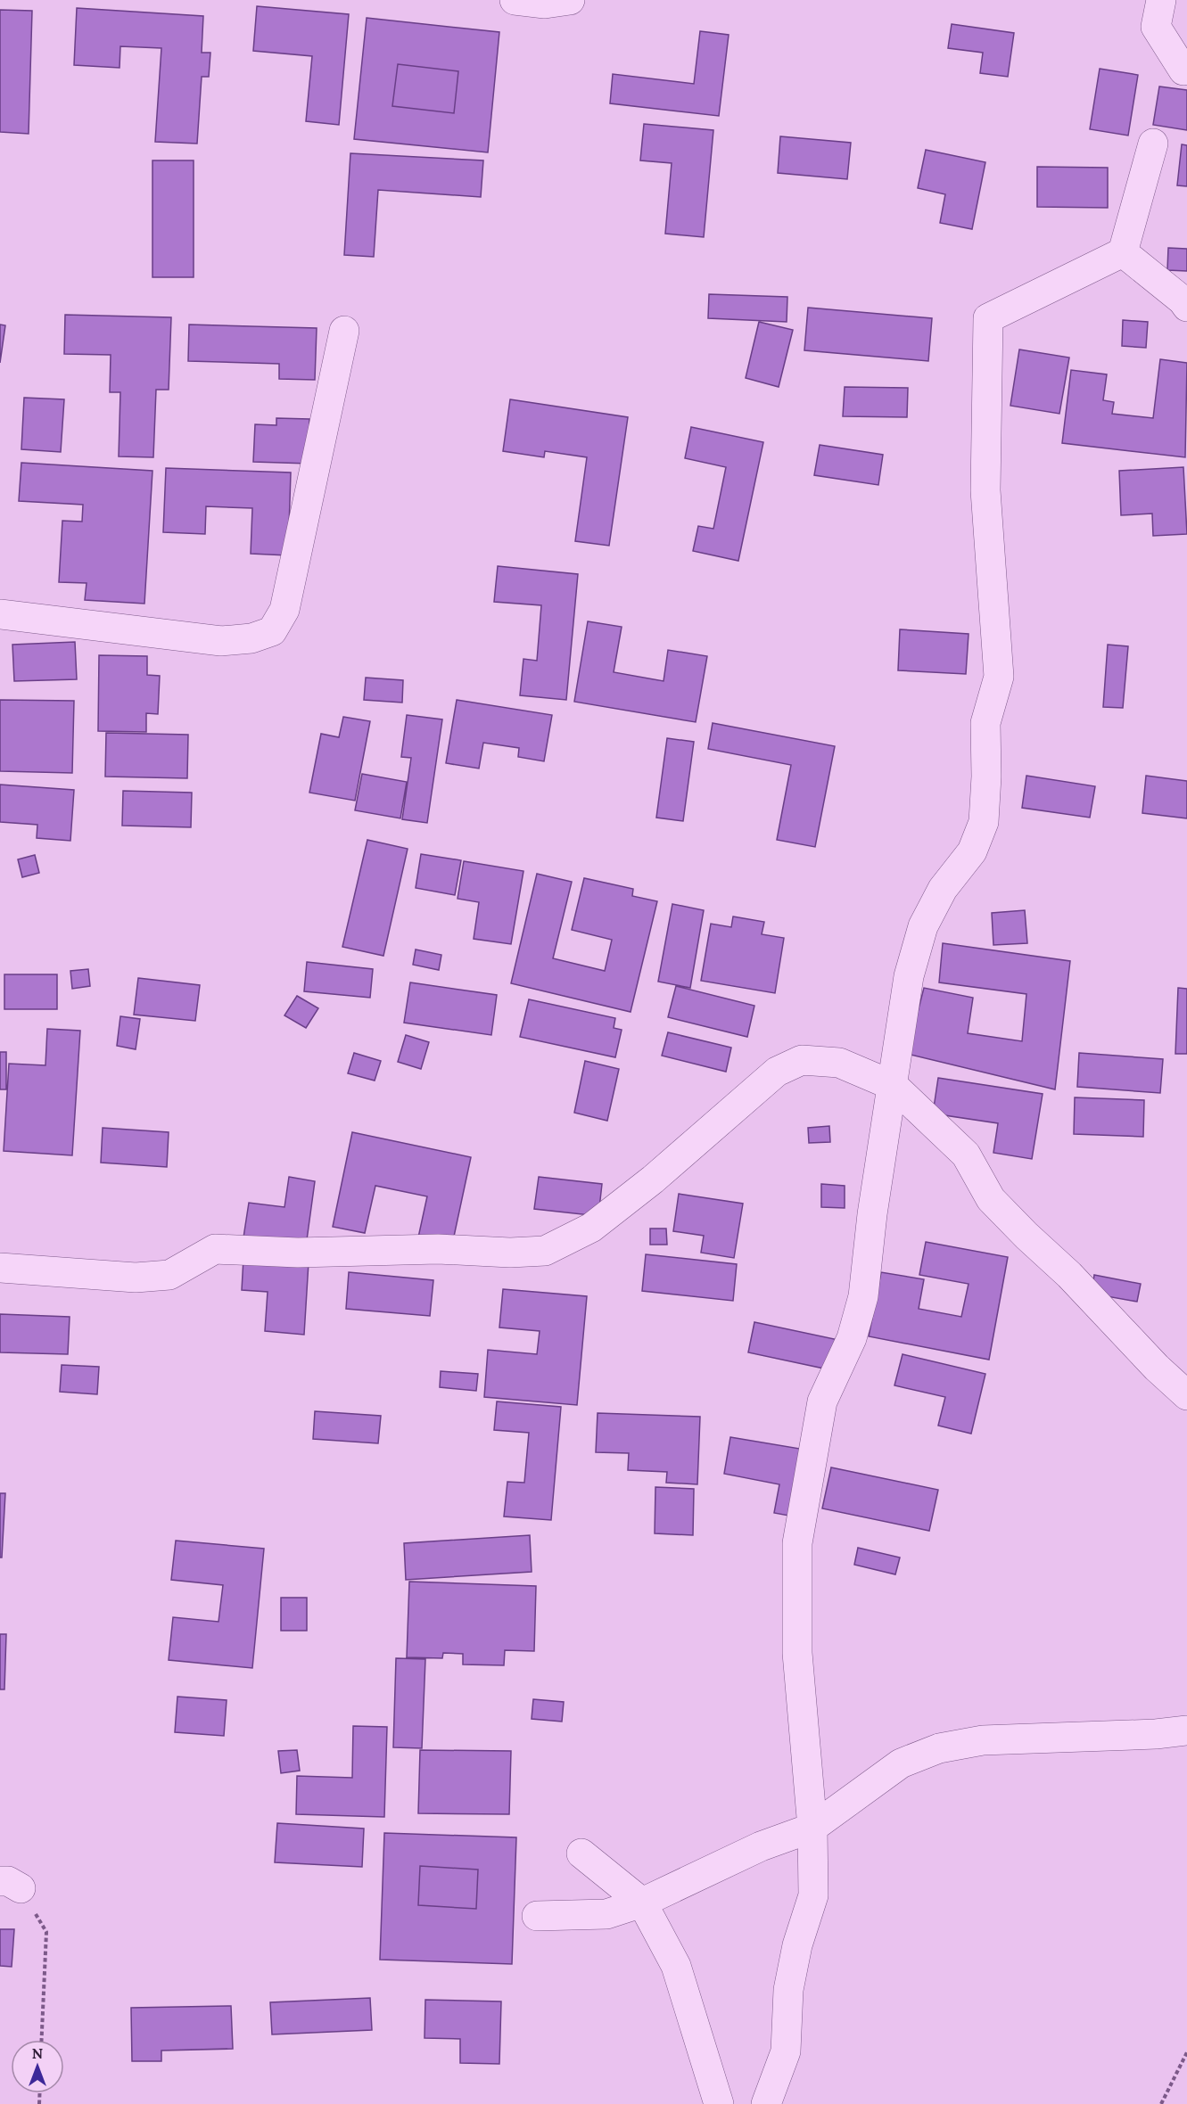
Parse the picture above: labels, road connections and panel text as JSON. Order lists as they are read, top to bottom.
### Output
{
  "north": "top"
}
